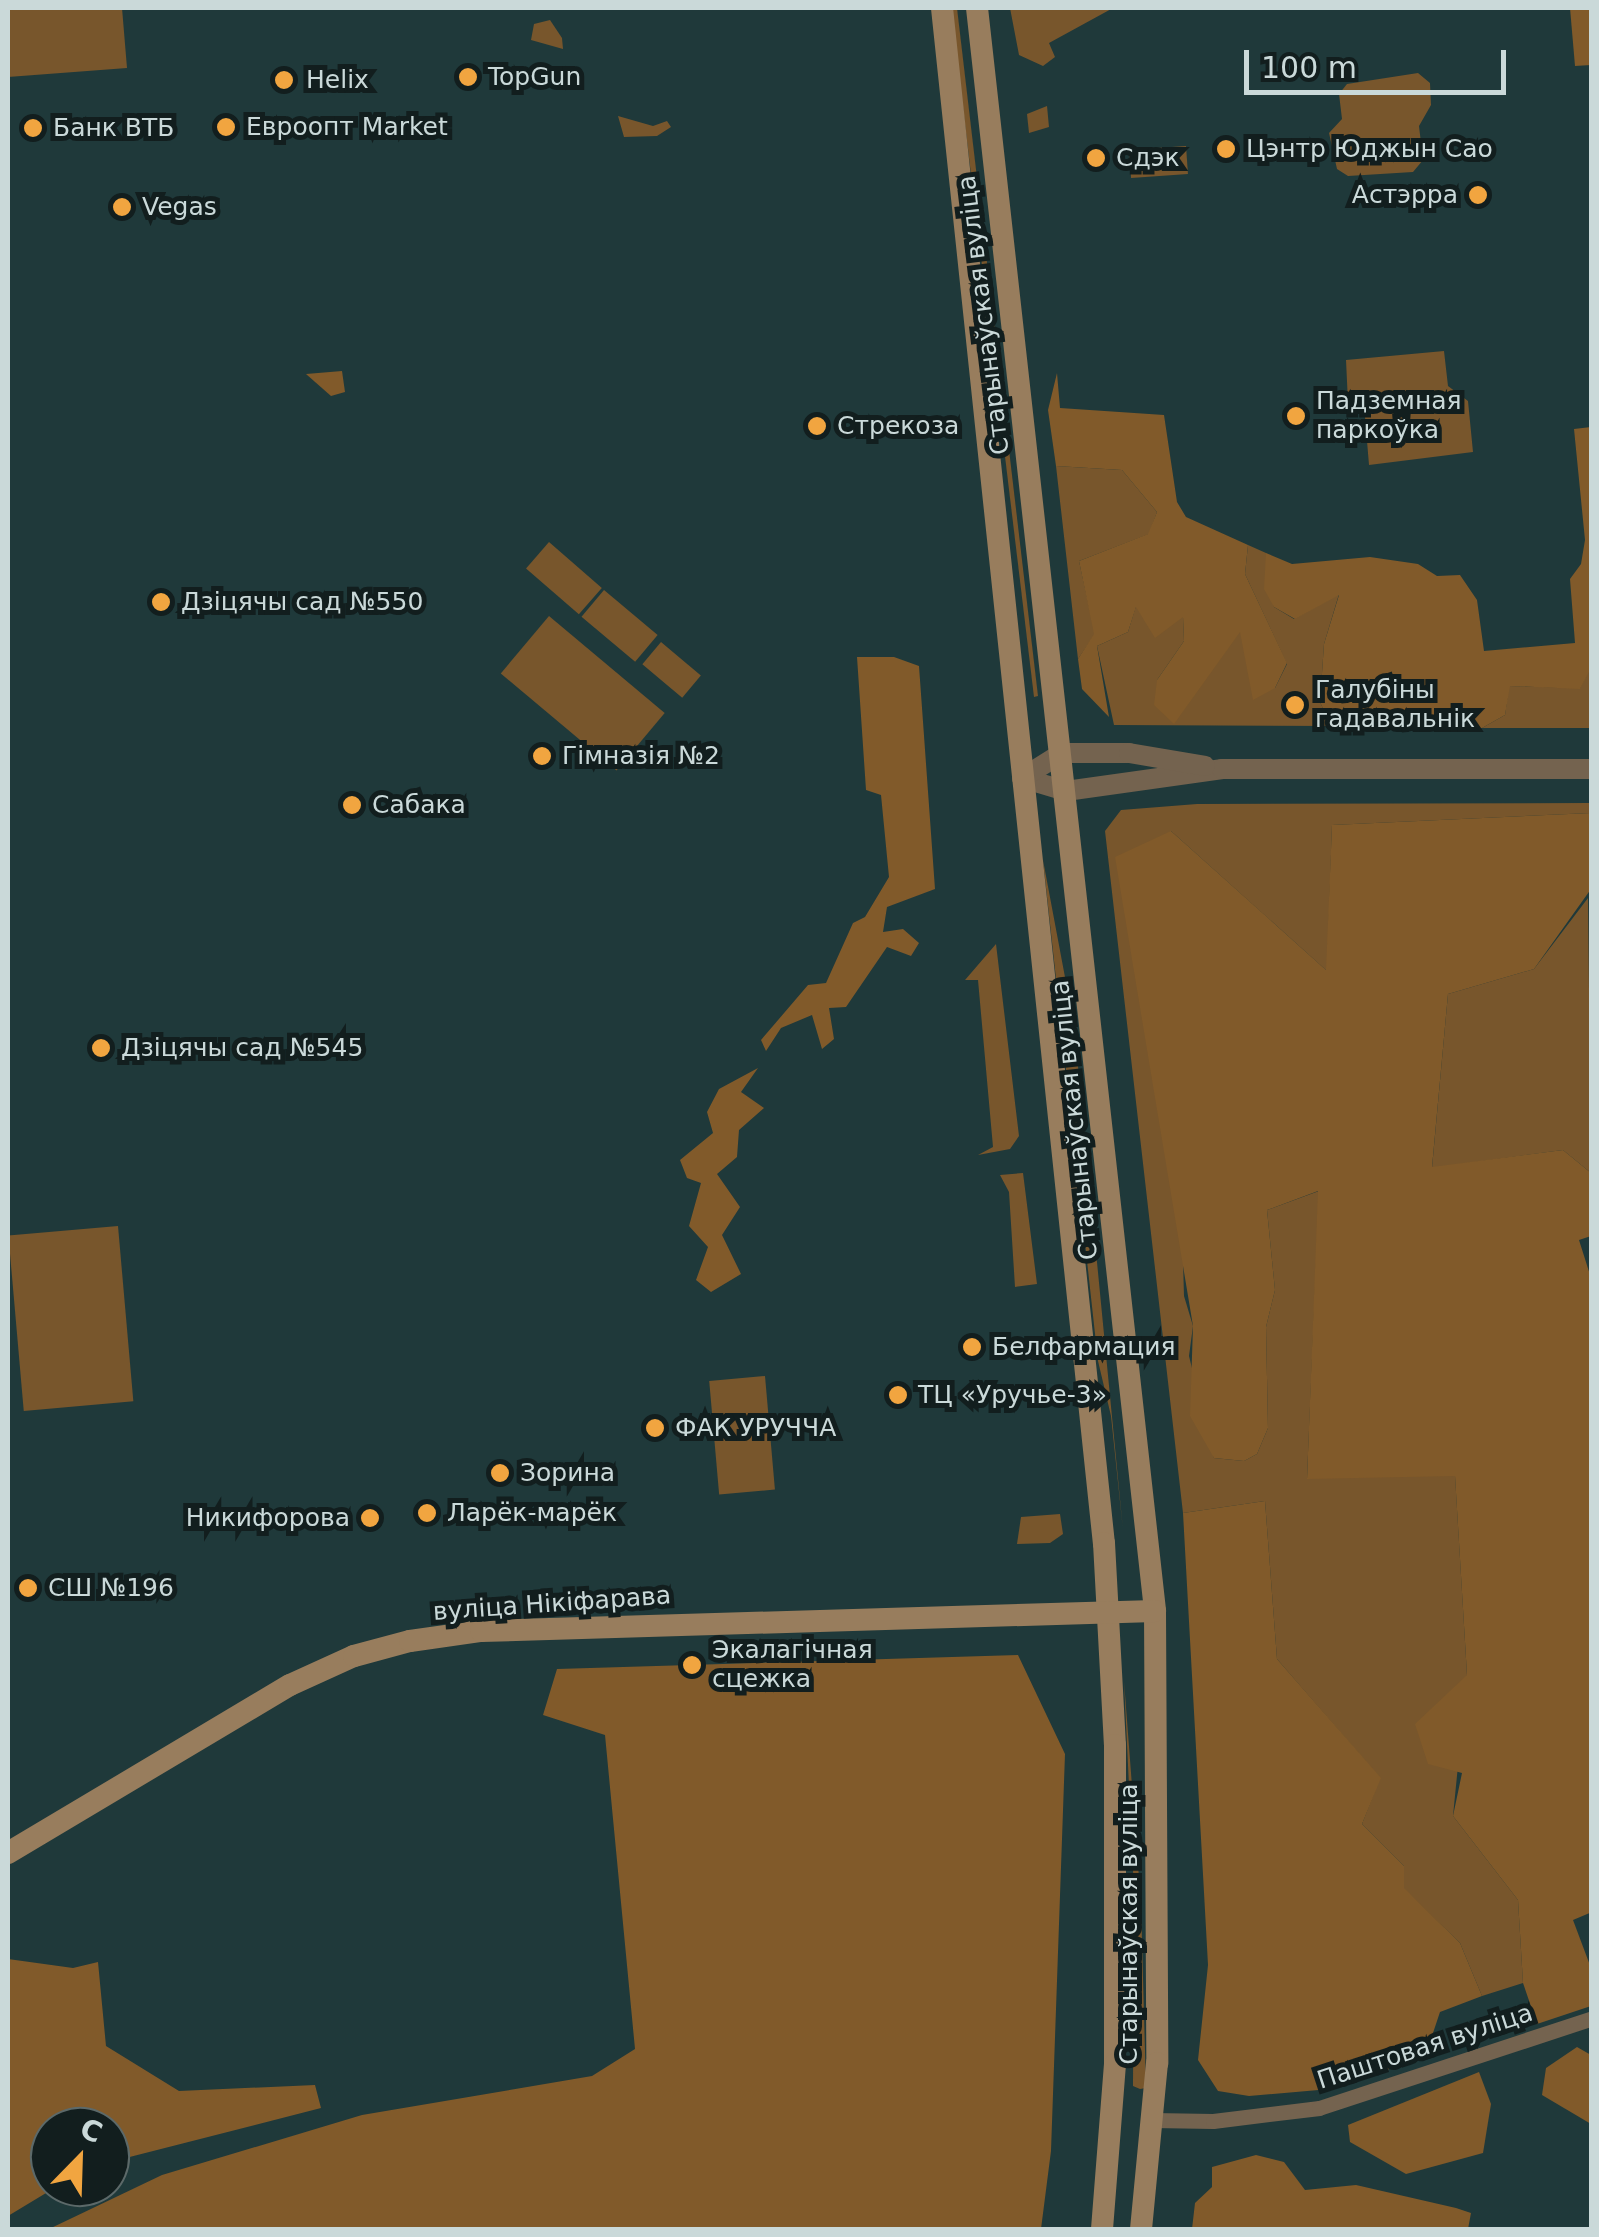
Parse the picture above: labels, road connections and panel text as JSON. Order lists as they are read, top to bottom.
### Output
{
  "streets": {
    "main road": ["Старынаўская вуліца", "вуліца Нікіфарава"],
    "street": ["Паштовая вуліца"]
  },
  "crossings": [
    ["Старынаўская вуліца", "вуліца Нікіфарава"],
    ["Старынаўская вуліца", "Паштовая вуліца"]
  ],
  "places": [
    "TopGun",
    "Helix",
    "Евроопт Market",
    "Банк ВТБ",
    "Цэнтр Юджын Сао",
    "Сдэк",
    "Астэрра",
    "Vegas",
    "Падземная паркоўка",
    "Стрекоза",
    "Дзіцячы сад №550",
    "Галубіны гадавальнік",
    "Гімназія №2",
    "Сабака",
    "Дзіцячы сад №545",
    "Белфармация",
    "ТЦ «Уручье-3»",
    "ФАК УРУЧЧА",
    "Зорина",
    "Ларёк-марёк",
    "Никифорова",
    "СШ №196",
    "Экалагічная сцежка"
  ],
  "scale_bar": "100 m",
  "north": "top right"
}
